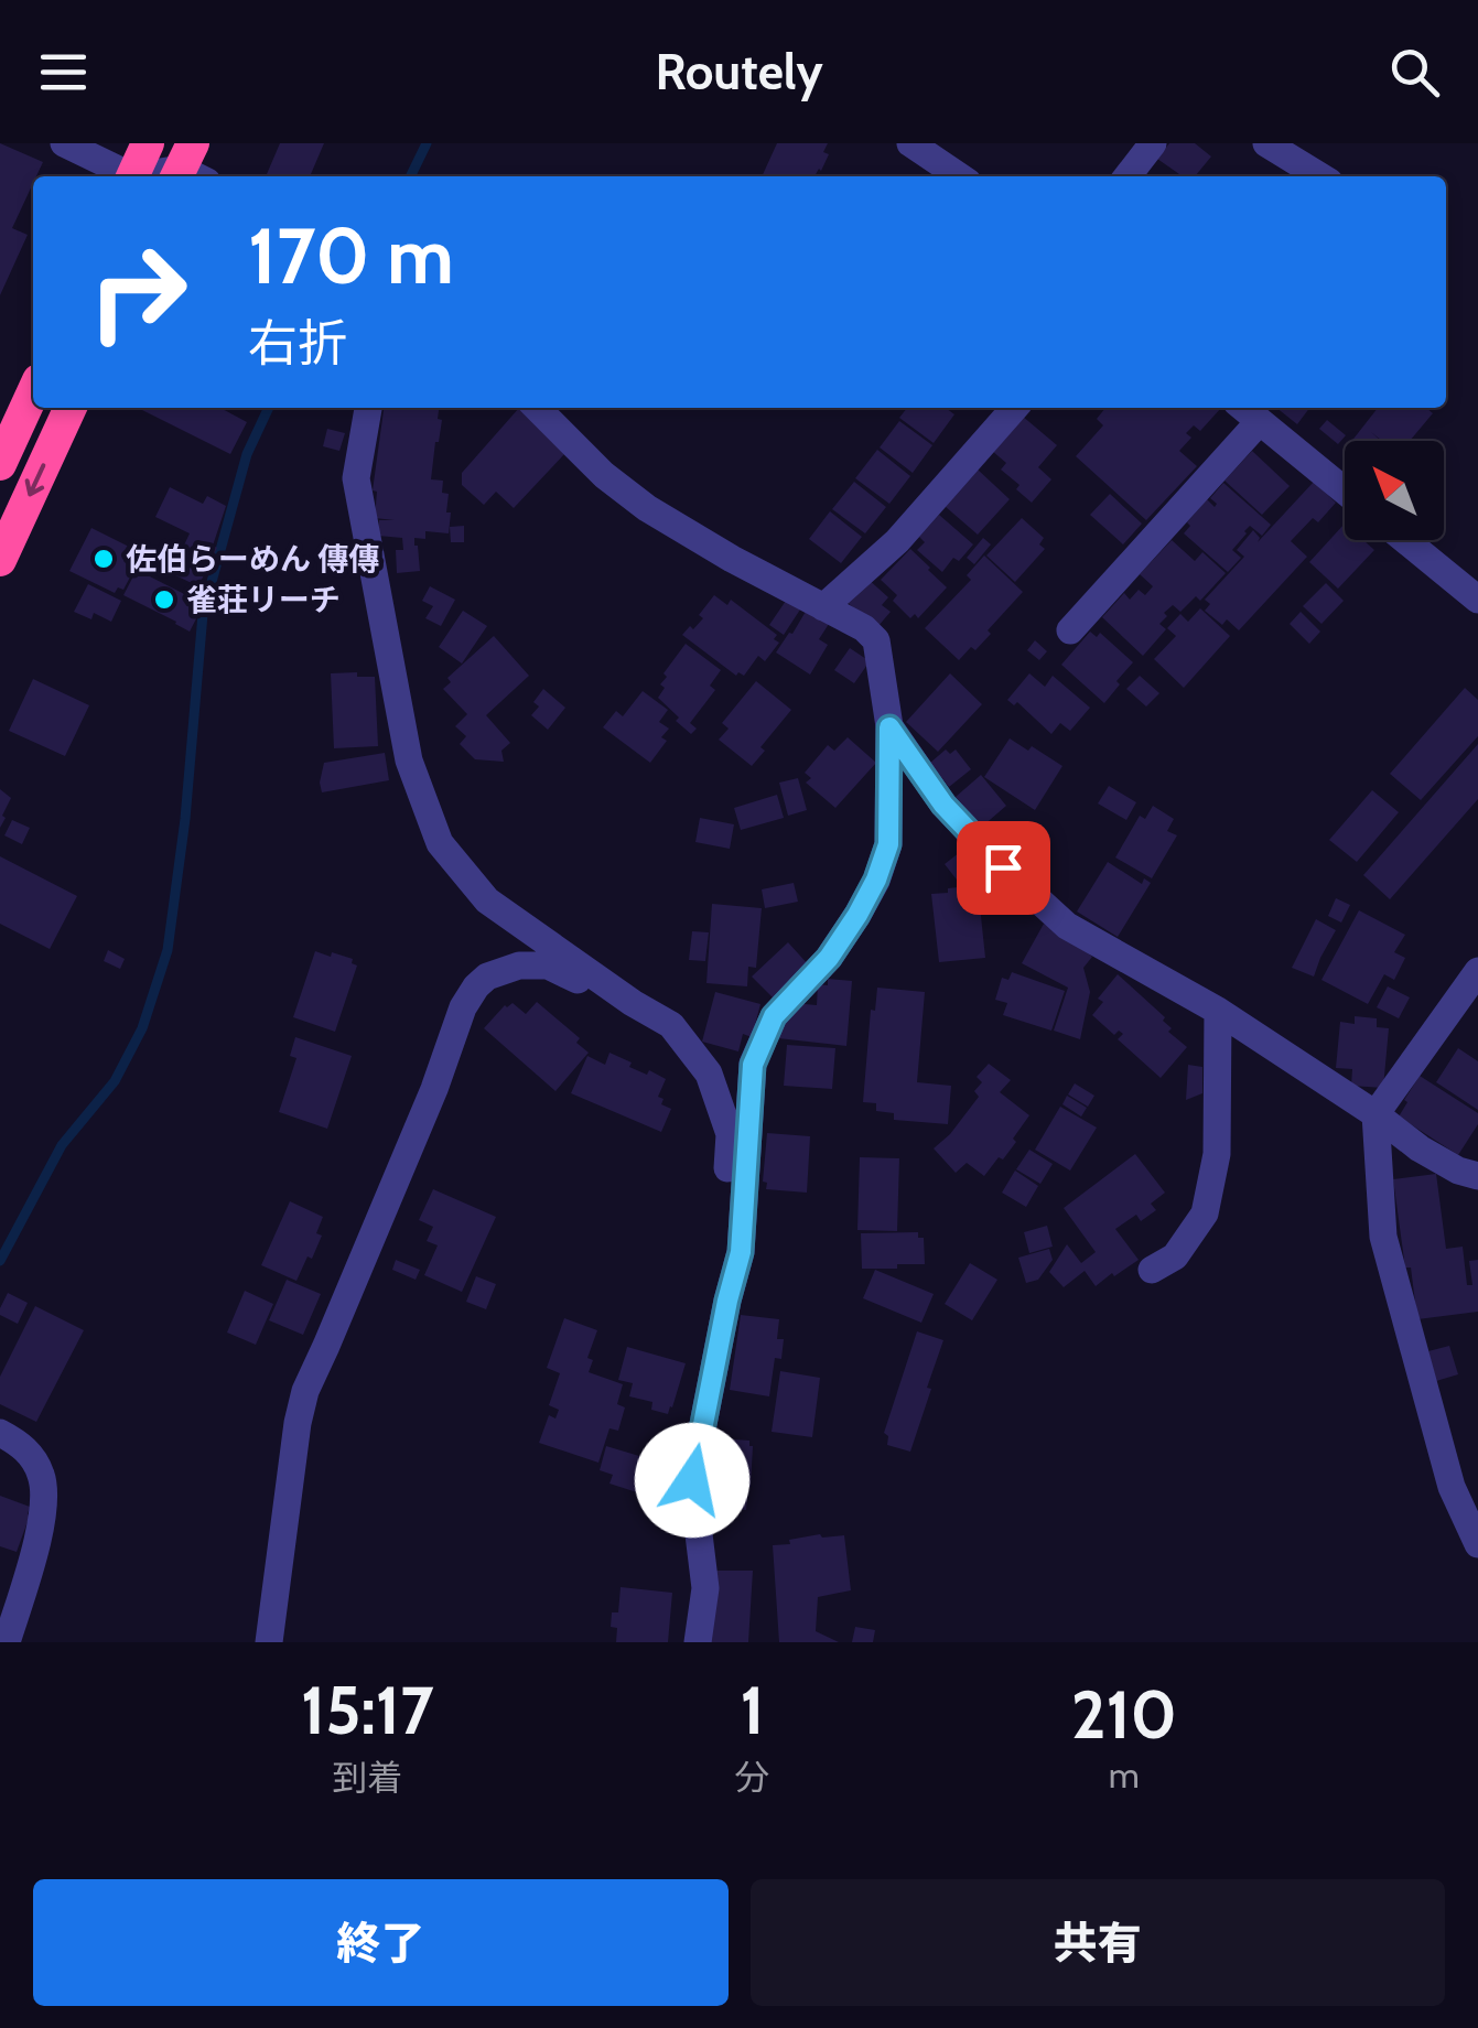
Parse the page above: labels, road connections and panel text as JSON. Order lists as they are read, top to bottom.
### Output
{
  "places": ["佐伯らーめん 傳傳", "雀荘リーチ"],
  "north": "top left",
  "page": {
    "header": "Routely",
    "turn": ["170 m", "右折"],
    "eta": [
      "15:17",
      "到着",
      "1",
      "分",
      "210",
      "m"
    ],
    "buttons": ["終了", "共有"]
  }
}
